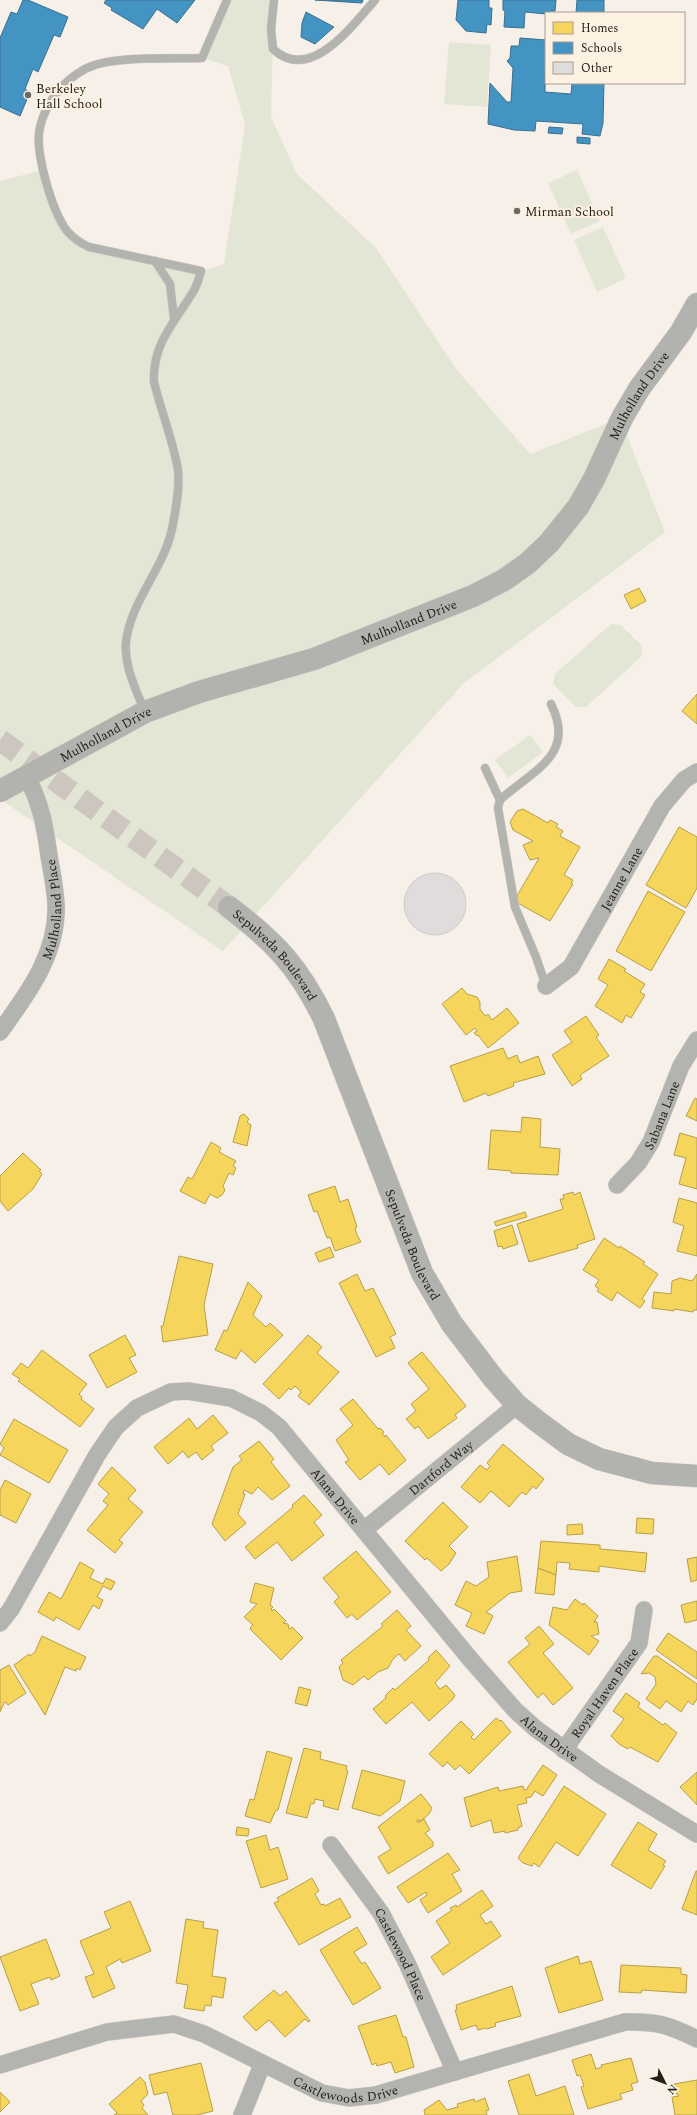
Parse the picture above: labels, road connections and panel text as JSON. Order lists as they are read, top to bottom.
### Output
{
  "streets": {
    "main road": ["Mulholland Drive", "Sepulveda Boulevard"],
    "street": [
      "Jeanne Lane",
      "Mulholland Place",
      "Sabana Lane",
      "Dartford Way",
      "Alana Drive",
      "Royal Haven Place",
      "Castlewood Place",
      "Castlewoods Drive"
    ]
  },
  "crossings": [
    ["Mulholland Drive", "Mulholland Place"],
    ["Sepulveda Boulevard", "Dartford Way"],
    ["Dartford Way", "Alana Drive"],
    ["Alana Drive", "Royal Haven Place"],
    ["Castlewood Place", "Castlewoods Drive"]
  ],
  "places": ["Berkeley Hall School", "Mirman School"],
  "legend": ["Homes", "Schools", "Other"],
  "north": "bottom right"
}
